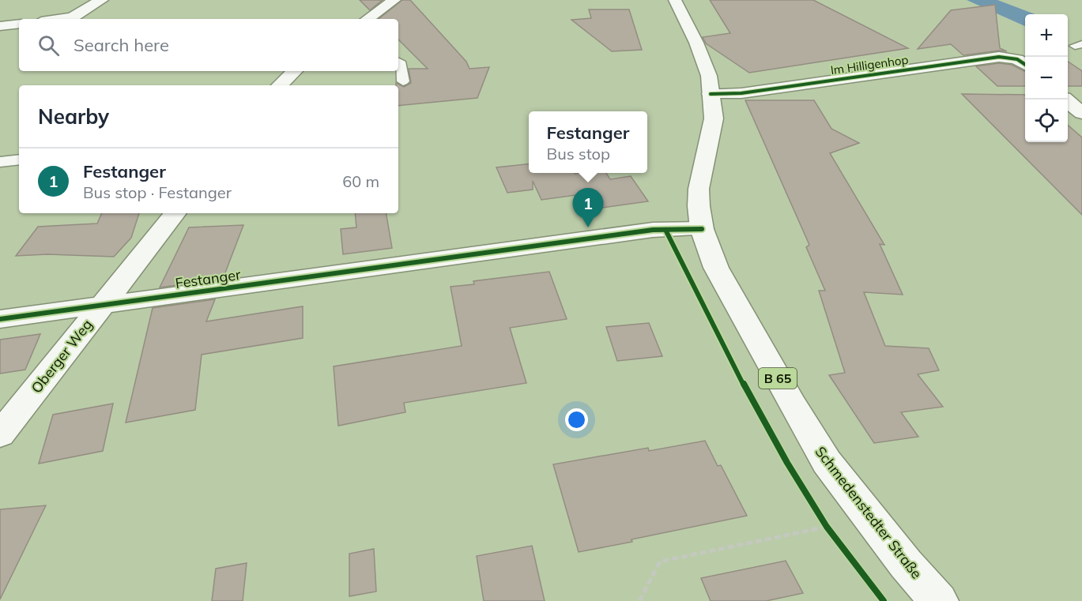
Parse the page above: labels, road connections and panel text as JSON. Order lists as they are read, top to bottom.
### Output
{
  "streets": {
    "street": [
      "Im Hilligenhop",
      "Festanger",
      "Oberger Weg",
      "B 65",
      "Schmedenstedter Straße"
    ]
  },
  "crossings": [
    ["Im Hilligenhop", "Schmedenstedter Straße"],
    ["Festanger", "Oberger Weg"],
    ["Festanger", "Schmedenstedter Straße"]
  ],
  "page": {
    "map_buttons": ["+", "−"],
    "search": "Search here",
    "heading": "Nearby",
    "popup": ["Festanger", "Bus stop"],
    "list": [
      {
        "mark": "1",
        "name": "Festanger",
        "note": "Bus stop · Festanger",
        "value": "60 m"
      }
    ],
    "pins": "1"
  }
}
